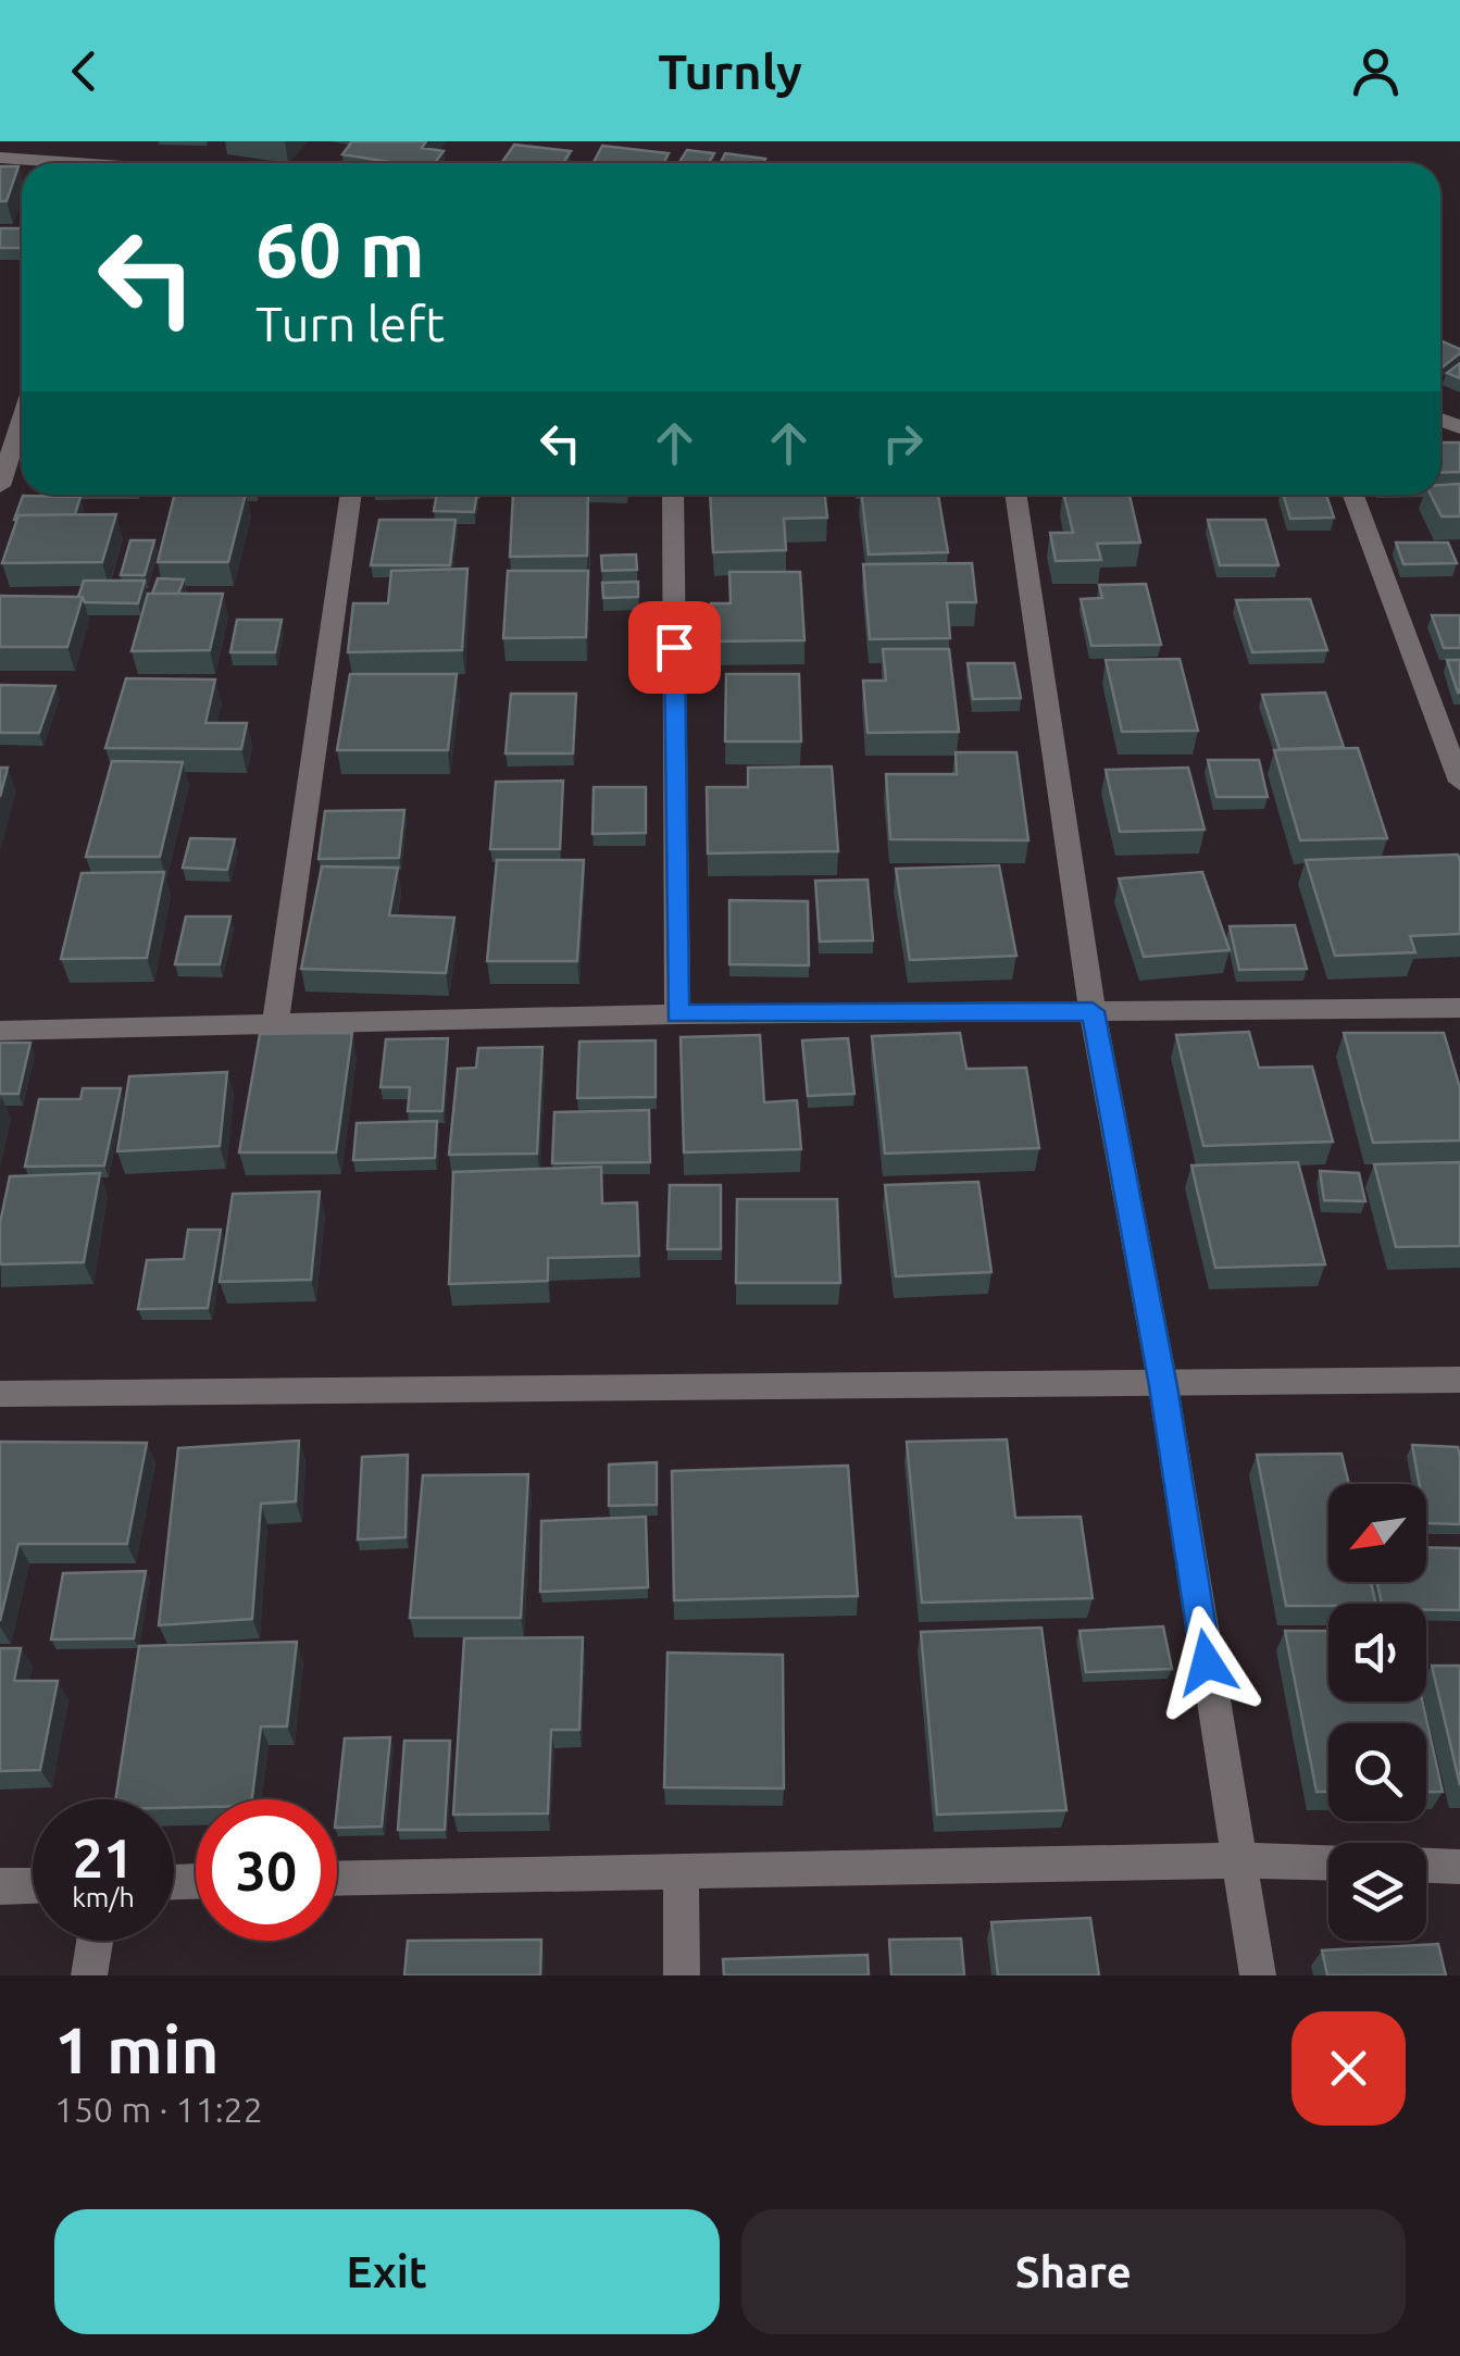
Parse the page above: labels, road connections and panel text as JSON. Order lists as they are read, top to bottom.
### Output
{
  "north": "bottom left",
  "page": {
    "header": "Turnly",
    "turn": ["60 m", "Turn left"],
    "speed": "21 km/h",
    "limit": "30",
    "heading": ["1 min", "150 m · 11:22"],
    "buttons": ["Exit", "Share"]
  }
}
